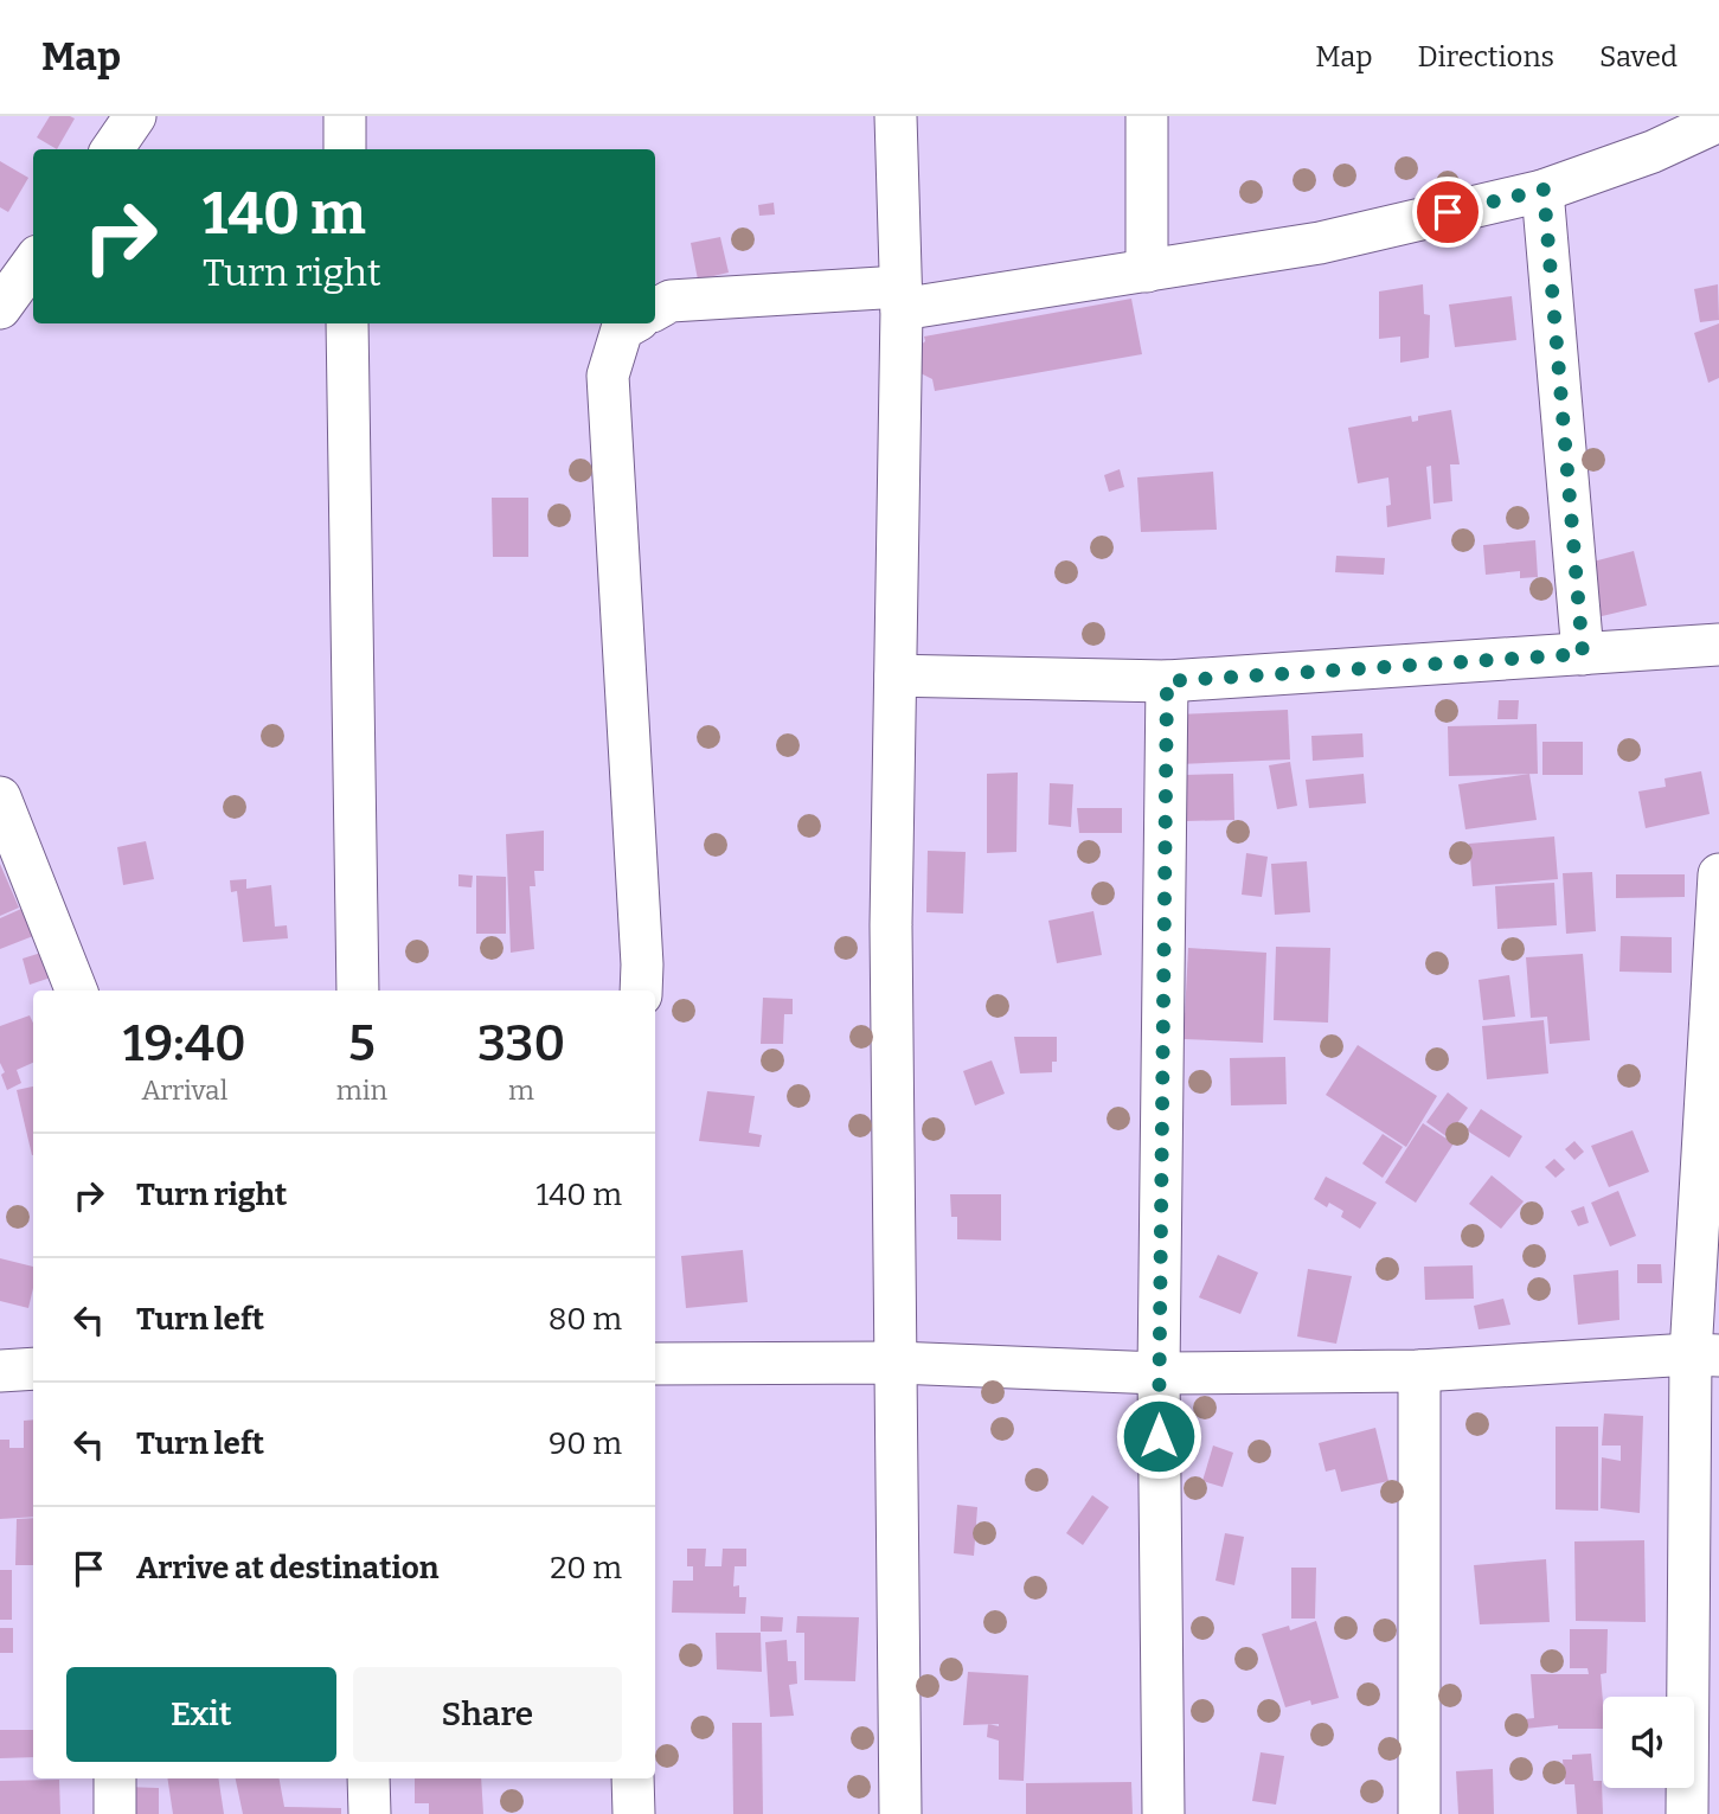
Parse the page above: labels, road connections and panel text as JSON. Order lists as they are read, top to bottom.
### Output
{
  "page": {
    "header": "Map",
    "nav": ["Map", "Directions", "Saved"],
    "turn": ["140 m", "Turn right"],
    "eta": [
      "19:40",
      "Arrival",
      "5",
      "min",
      "330",
      "m"
    ],
    "list": [
      {
        "name": "Turn right",
        "value": "140 m"
      },
      {
        "name": "Turn left",
        "value": "80 m"
      },
      {
        "name": "Turn left",
        "value": "90 m"
      },
      {
        "name": "Arrive at destination",
        "value": "20 m"
      }
    ],
    "buttons": ["Exit", "Share"]
  }
}
